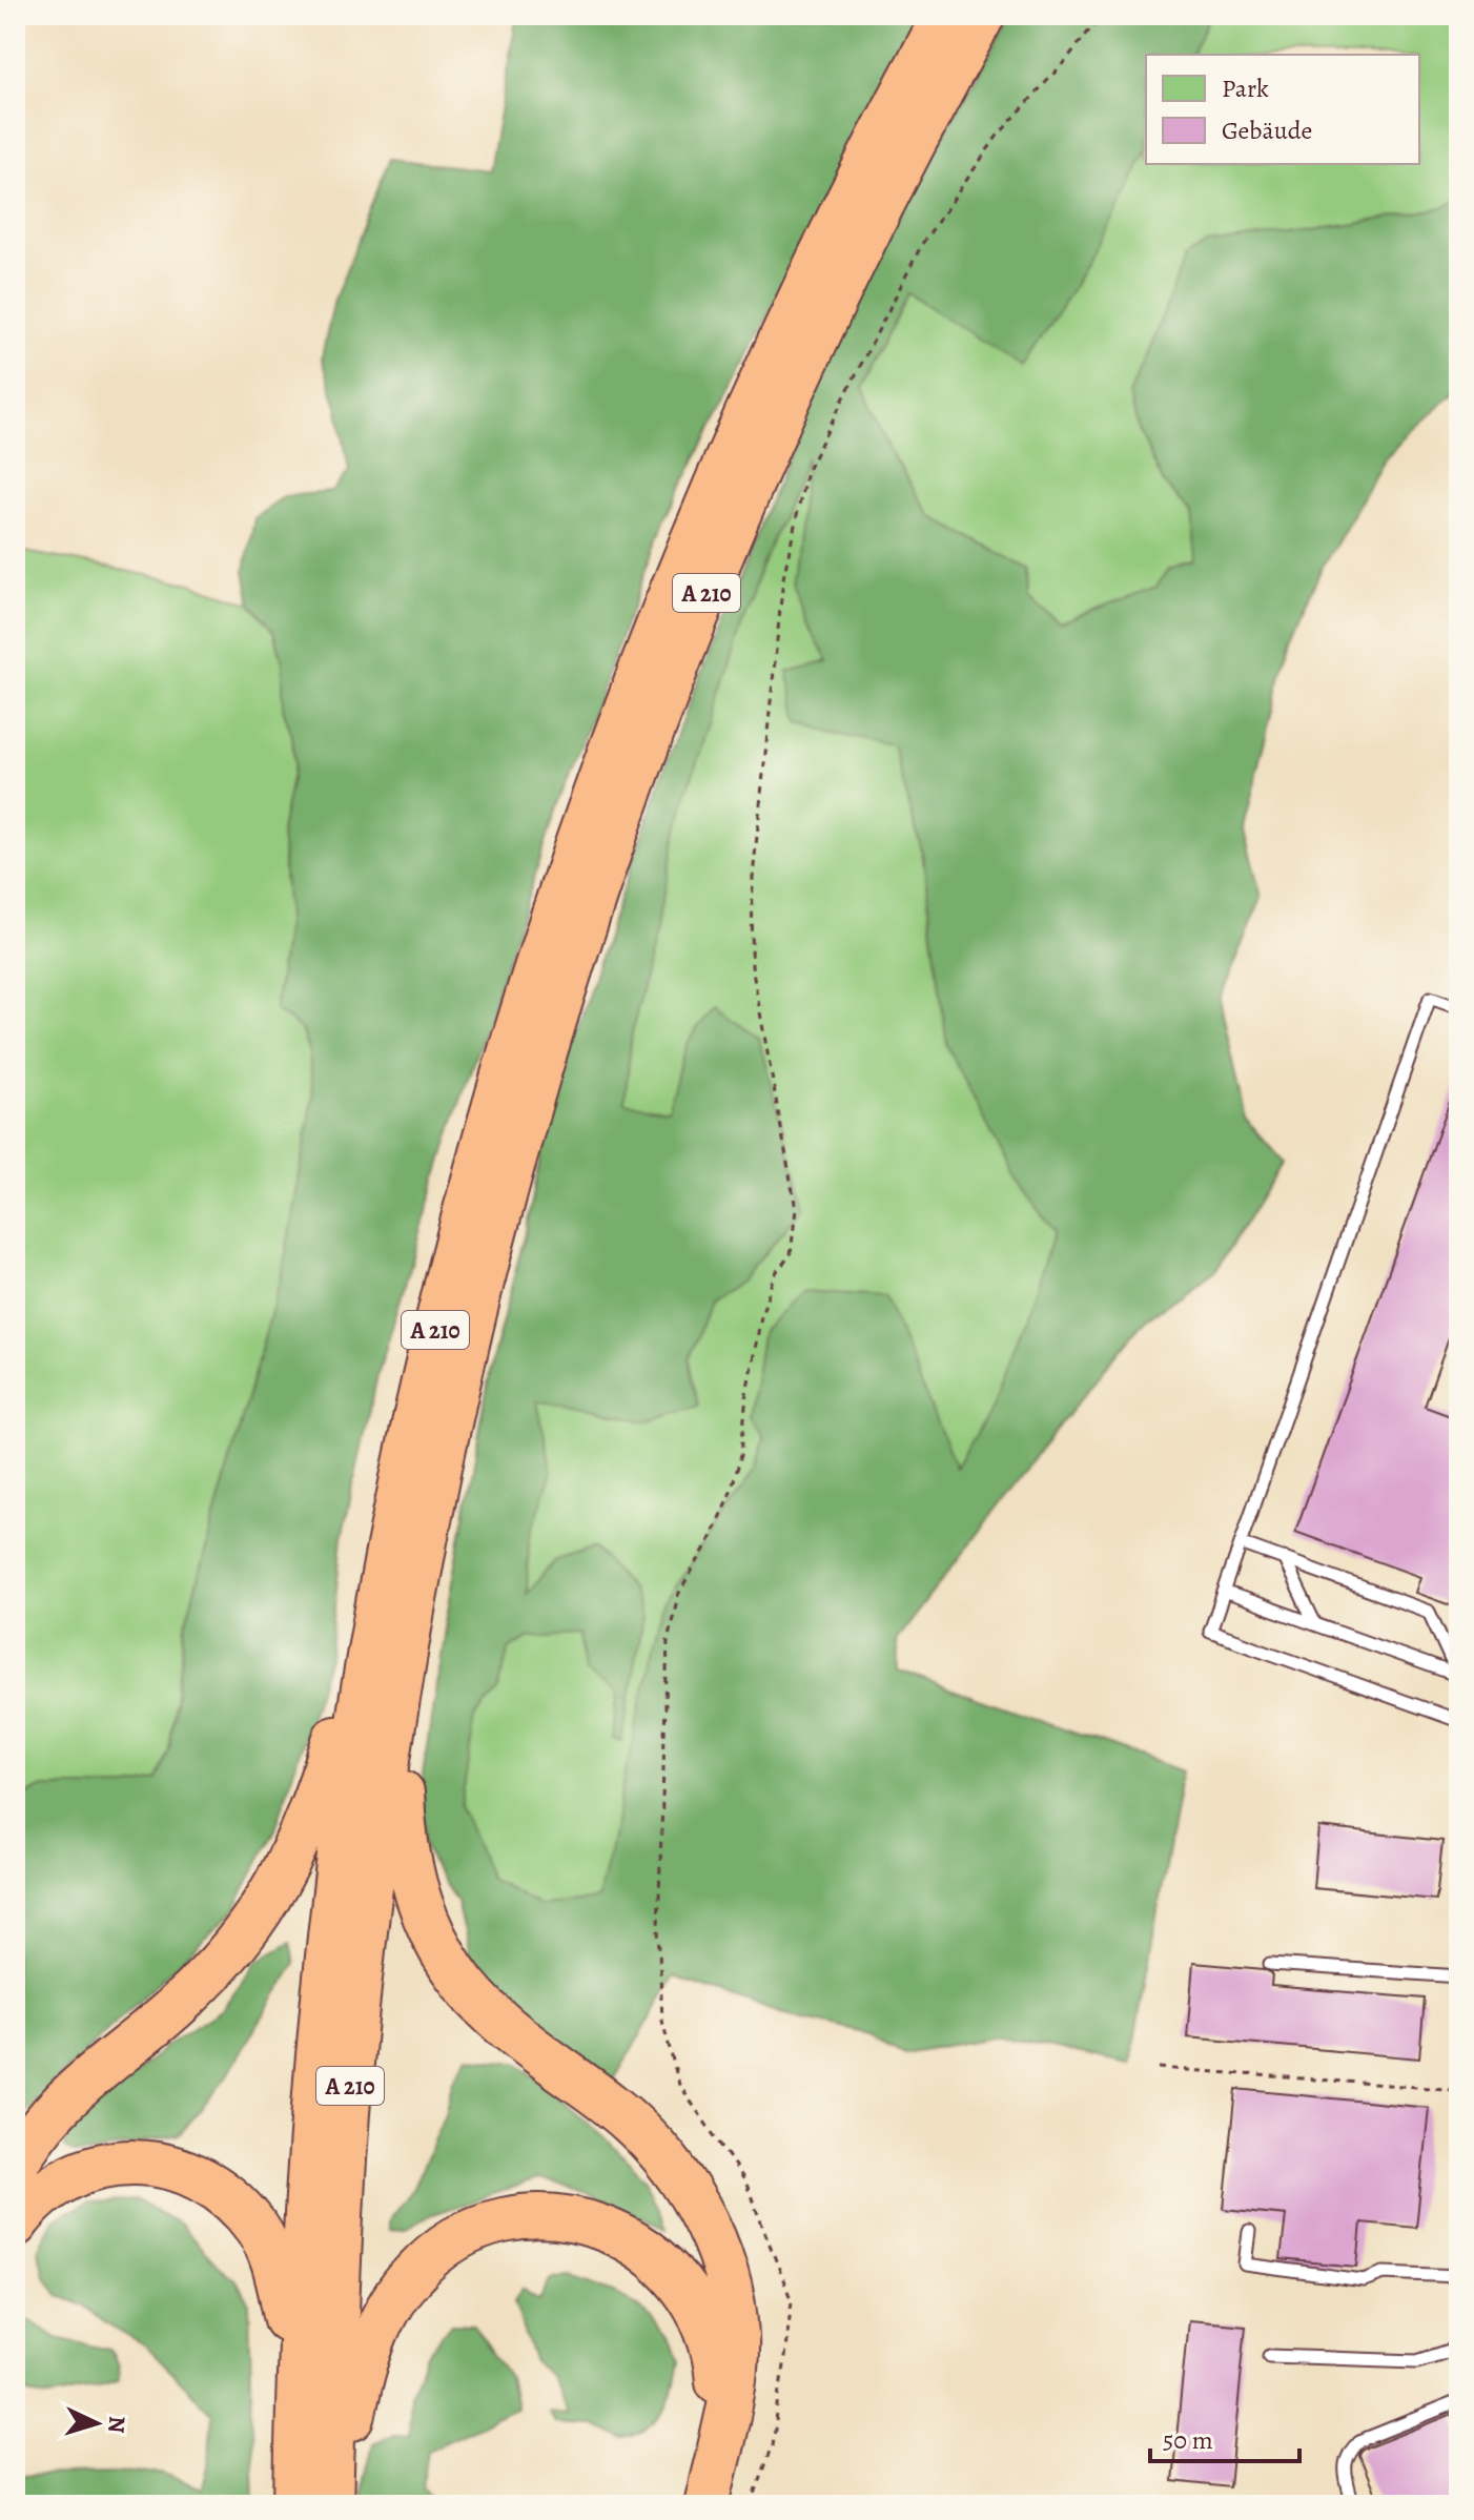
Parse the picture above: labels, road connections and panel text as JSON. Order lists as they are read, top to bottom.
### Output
{
  "streets": {
    "highway": ["A 210"]
  },
  "legend": ["Park", "Gebäude"],
  "scale_bar": "50 m",
  "north": "right"
}
